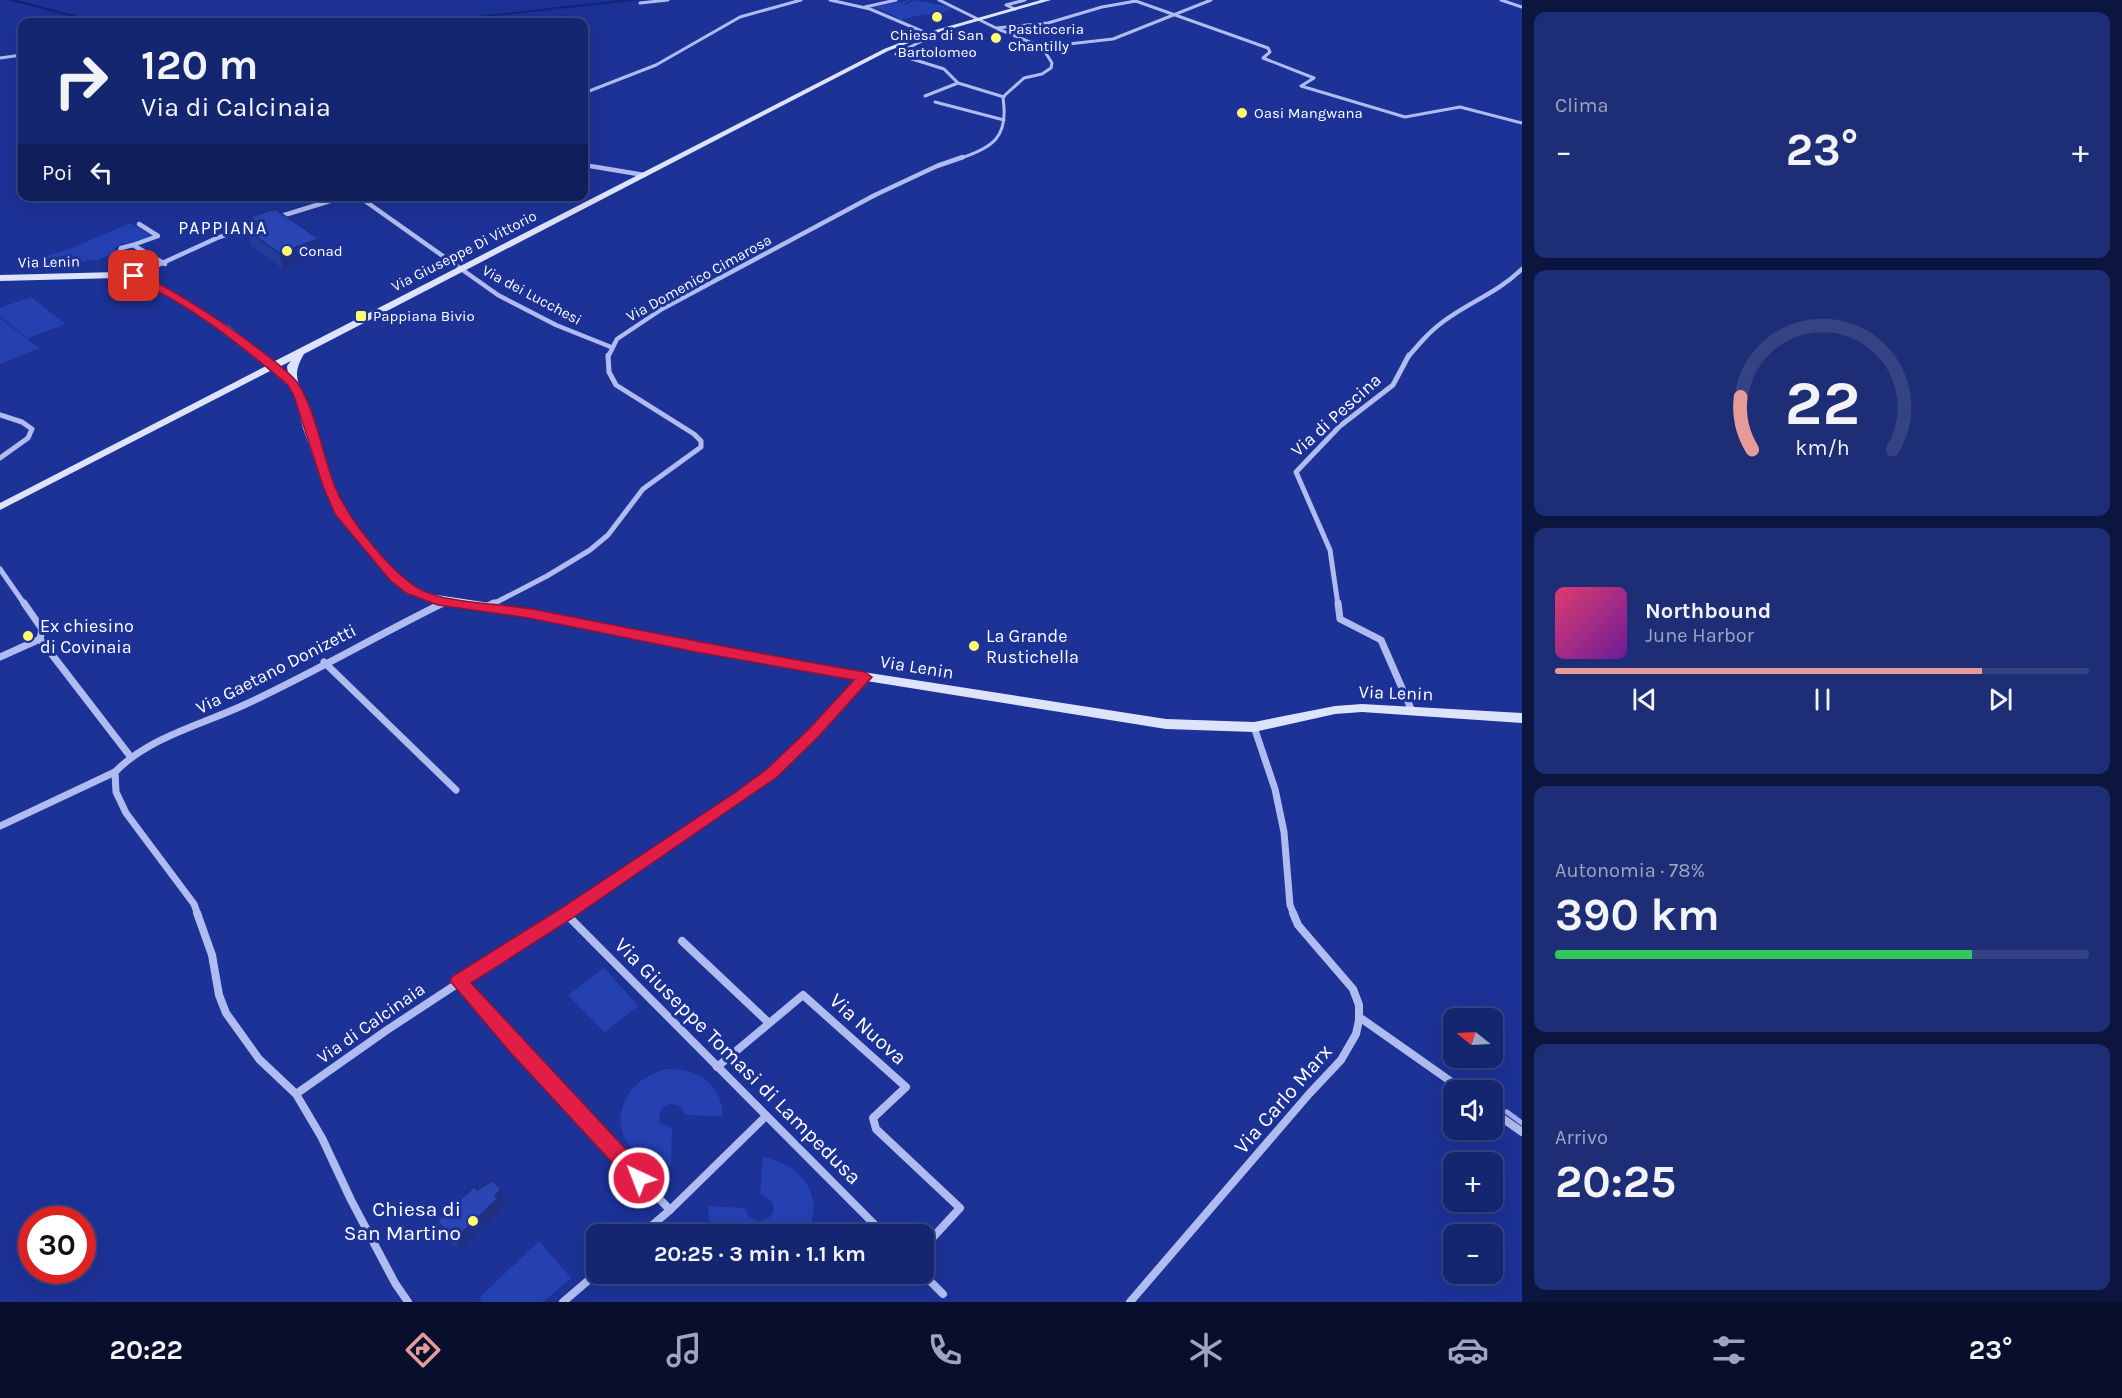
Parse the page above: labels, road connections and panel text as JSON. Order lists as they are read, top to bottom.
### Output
{
  "streets": {
    "street": [
      "Via Giuseppe Di Vittorio",
      "Via Lenin",
      "Via Domenico Cimarosa",
      "Via dei Lucchesi",
      "Via di Pescina",
      "Via Gaetano Donizetti",
      "Via di Calcinaia",
      "Via Nuova",
      "Via Giuseppe Tomasi di Lampedusa",
      "Via Carlo Marx"
    ]
  },
  "crossings": [
    ["Via Giuseppe Di Vittorio", "Via Lenin"],
    ["Via Giuseppe Di Vittorio", "Via dei Lucchesi"],
    ["Via Lenin", "Via di Pescina"],
    ["Via Lenin", "Via Gaetano Donizetti"],
    ["Via Lenin", "Via di Calcinaia"],
    ["Via Domenico Cimarosa", "Via dei Lucchesi"],
    ["Via di Calcinaia", "Via Giuseppe Tomasi di Lampedusa"],
    ["Via Nuova", "Via Giuseppe Tomasi di Lampedusa"]
  ],
  "districts": ["PAPPIANA"],
  "places": {
    "other": [
      "Chiesa di San Bartolomeo",
      "Pasticceria Chantilly",
      "Oasi Mangwana",
      "Conad",
      "Ex chiesino di Covinaia",
      "La Grande Rustichella",
      "Chiesa di San Martino"
    ],
    "transit": ["Pappiana Bivio"]
  },
  "north": "left",
  "page": {
    "tile": [
      "Clima",
      ["Autonomia · 78%", "390 km"],
      ["Arrivo", "20:25"]
    ],
    "turn": ["120 m", "Via di Calcinaia"],
    "heat": ["−", "23°", "+"],
    "then": "Poi",
    "song": ["Northbound", "June Harbor"],
    "map_buttons": ["+", "−"],
    "limit": "30",
    "trip": "20:25 · 3 min · 1.1 km",
    "tabs": ["20:22", "23°"],
    "gauge": ["22", "km/h"]
  }
}
